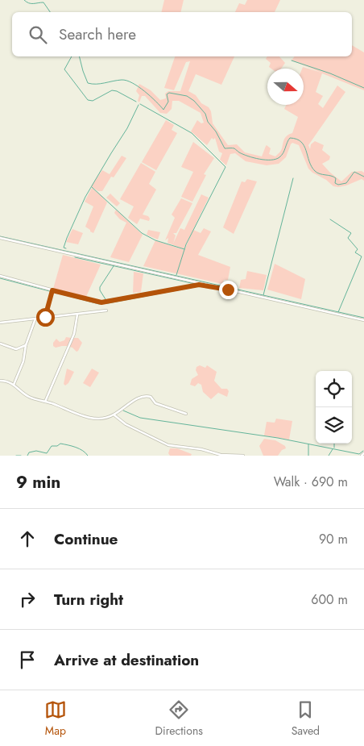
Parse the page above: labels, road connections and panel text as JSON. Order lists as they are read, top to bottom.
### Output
{
  "north": "right",
  "page": {
    "search": "Search here",
    "heading": ["9 min", "Walk · 690 m"],
    "list": [
      ["Continue", "90 m"],
      ["Turn right", "600 m"],
      "Arrive at destination"
    ],
    "nav": ["Map", "Directions", "Saved"]
  }
}
